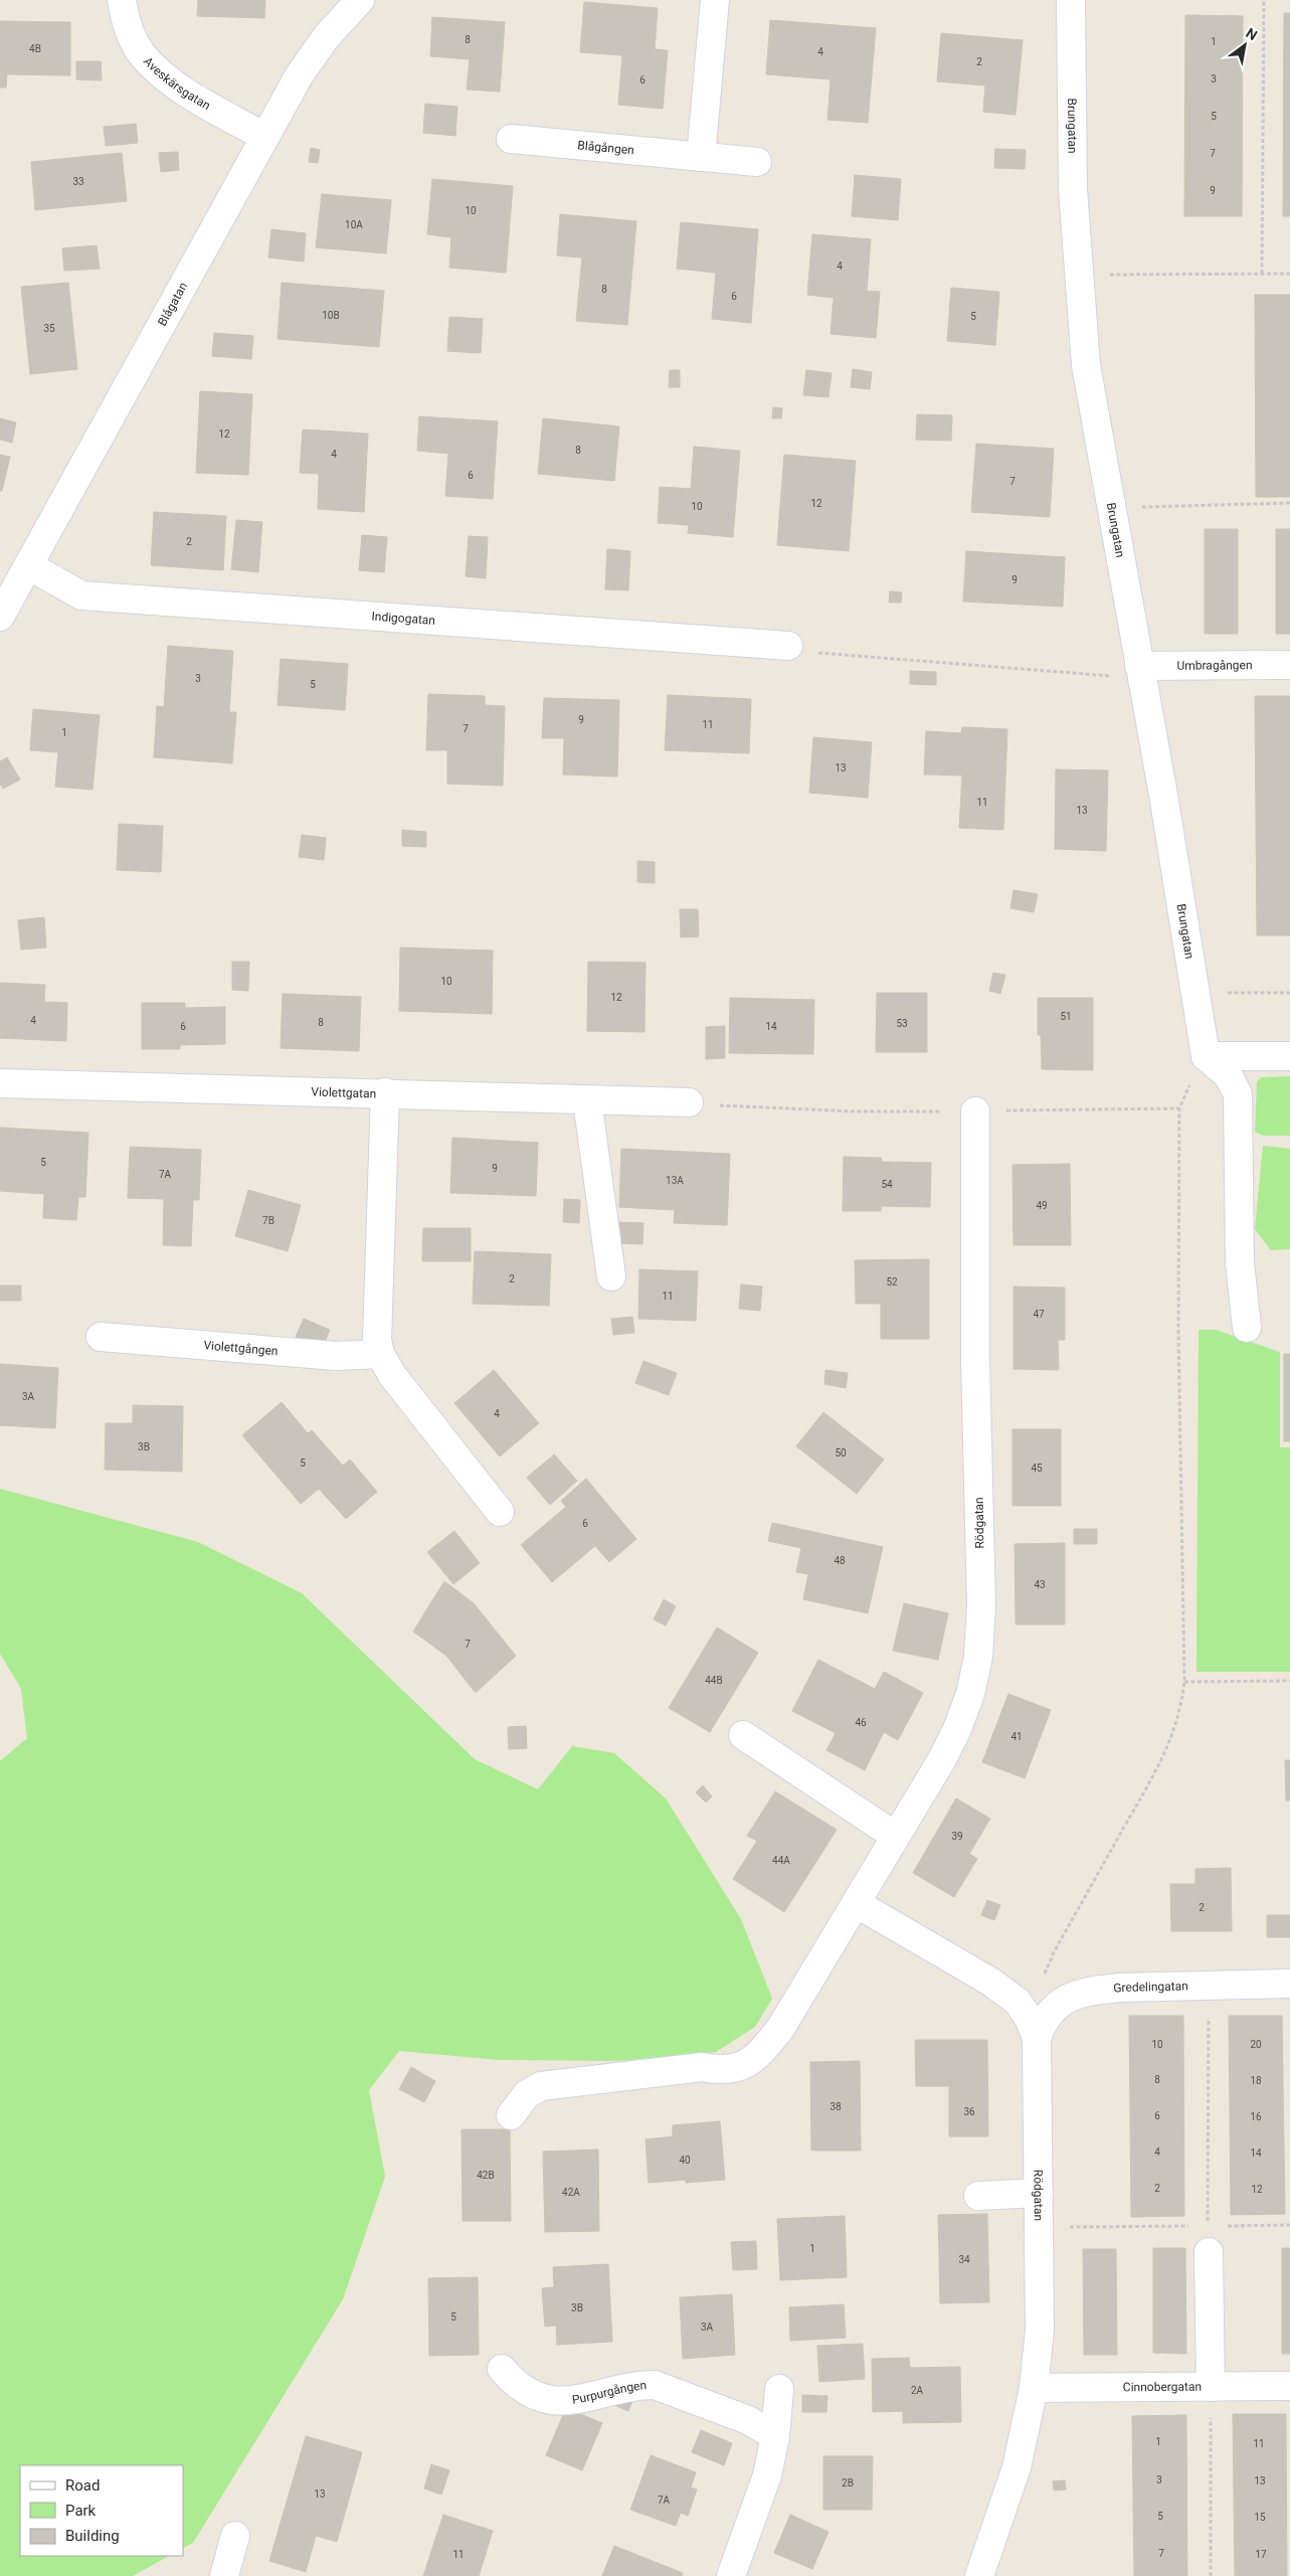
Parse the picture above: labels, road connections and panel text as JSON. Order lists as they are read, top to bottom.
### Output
{
  "streets": {
    "street": [
      "Aveskärsgatan",
      "Brungatan",
      "Blågången",
      "Blågatan",
      "Indigogatan",
      "Umbragången",
      "Violettgatan",
      "Violettgången",
      "Rödgatan",
      "Gredelingatan",
      "Cinnobergatan",
      "Purpurgången"
    ]
  },
  "crossings": [
    ["Aveskärsgatan", "Blågatan"],
    ["Brungatan", "Umbragången"],
    ["Blågatan", "Indigogatan"],
    ["Rödgatan", "Gredelingatan"],
    ["Rödgatan", "Cinnobergatan"]
  ],
  "house_numbers": [
    "8",
    "1",
    "4B",
    "4",
    "2",
    "3",
    "6",
    "5",
    "7",
    "33",
    "9",
    "10",
    "10A",
    "4",
    "8",
    "6",
    "10B",
    "5",
    "35",
    "12",
    "8",
    "4",
    "6",
    "7",
    "12",
    "10",
    "2",
    "9",
    "3",
    "5",
    "9",
    "11",
    "7",
    "1",
    "13",
    "11",
    "13",
    "10",
    "12",
    "51",
    "4",
    "8",
    "53",
    "6",
    "14",
    "5",
    "9",
    "7A",
    "13A",
    "54",
    "49",
    "7B",
    "2",
    "52",
    "11",
    "47",
    "3A",
    "4",
    "3B",
    "50",
    "5",
    "45",
    "6",
    "48",
    "43",
    "7",
    "44B",
    "46",
    "41",
    "39",
    "44A",
    "2",
    "10",
    "20",
    "8",
    "18",
    "38",
    "36",
    "6",
    "16",
    "4",
    "14",
    "40",
    "42B",
    "2",
    "12",
    "42A",
    "1",
    "34",
    "3B",
    "5",
    "3A",
    "2A",
    "1",
    "11",
    "3",
    "13",
    "2B",
    "13",
    "7A",
    "5",
    "15",
    "7",
    "11",
    "17"
  ],
  "legend": ["Road", "Park", "Building"],
  "north": "top right"
}
